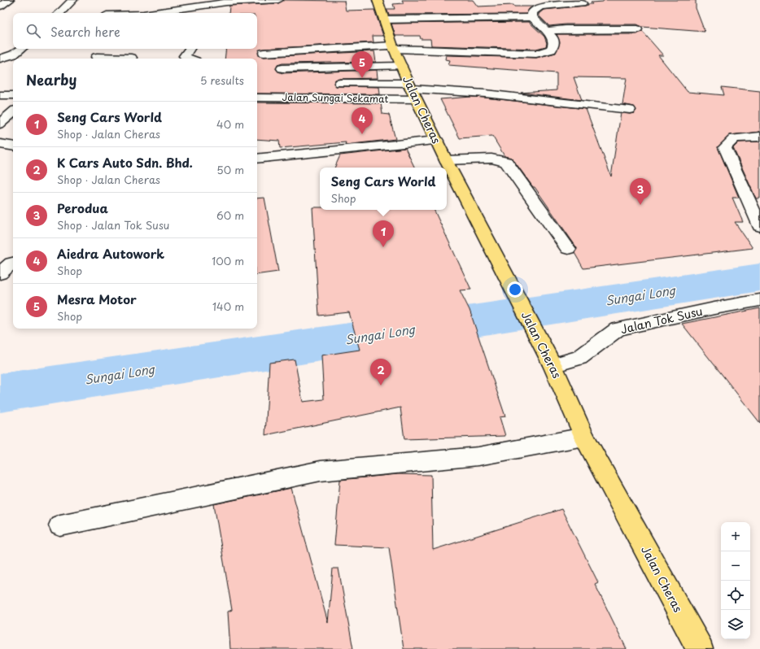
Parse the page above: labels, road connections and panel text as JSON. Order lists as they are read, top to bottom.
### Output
{
  "streets": {
    "main road": ["Jalan Cheras"],
    "street": ["Jalan Sungai Sekamat", "Jalan Tok Susu"]
  },
  "crossings": [
    ["Jalan Sungai Sekamat", "Jalan Cheras"],
    ["Jalan Cheras", "Jalan Tok Susu"]
  ],
  "water": ["Sungai Long"],
  "page": {
    "search": "Search here",
    "pins": [
      "5",
      "4",
      "3",
      "1",
      "2"
    ],
    "heading": ["Nearby", "5 results"],
    "list": [
      {
        "mark": "1",
        "name": "Seng Cars World",
        "note": "Shop · Jalan Cheras",
        "value": "40 m"
      },
      {
        "mark": "2",
        "name": "K Cars Auto Sdn. Bhd.",
        "note": "Shop · Jalan Cheras",
        "value": "50 m"
      },
      {
        "mark": "3",
        "name": "Perodua",
        "note": "Shop · Jalan Tok Susu",
        "value": "60 m"
      },
      {
        "mark": "4",
        "name": "Aiedra Autowork",
        "note": "Shop",
        "value": "100 m"
      },
      {
        "mark": "5",
        "name": "Mesra Motor",
        "note": "Shop",
        "value": "140 m"
      }
    ],
    "popup": ["Seng Cars World", "Shop"],
    "map_buttons": ["+", "−"]
  }
}
